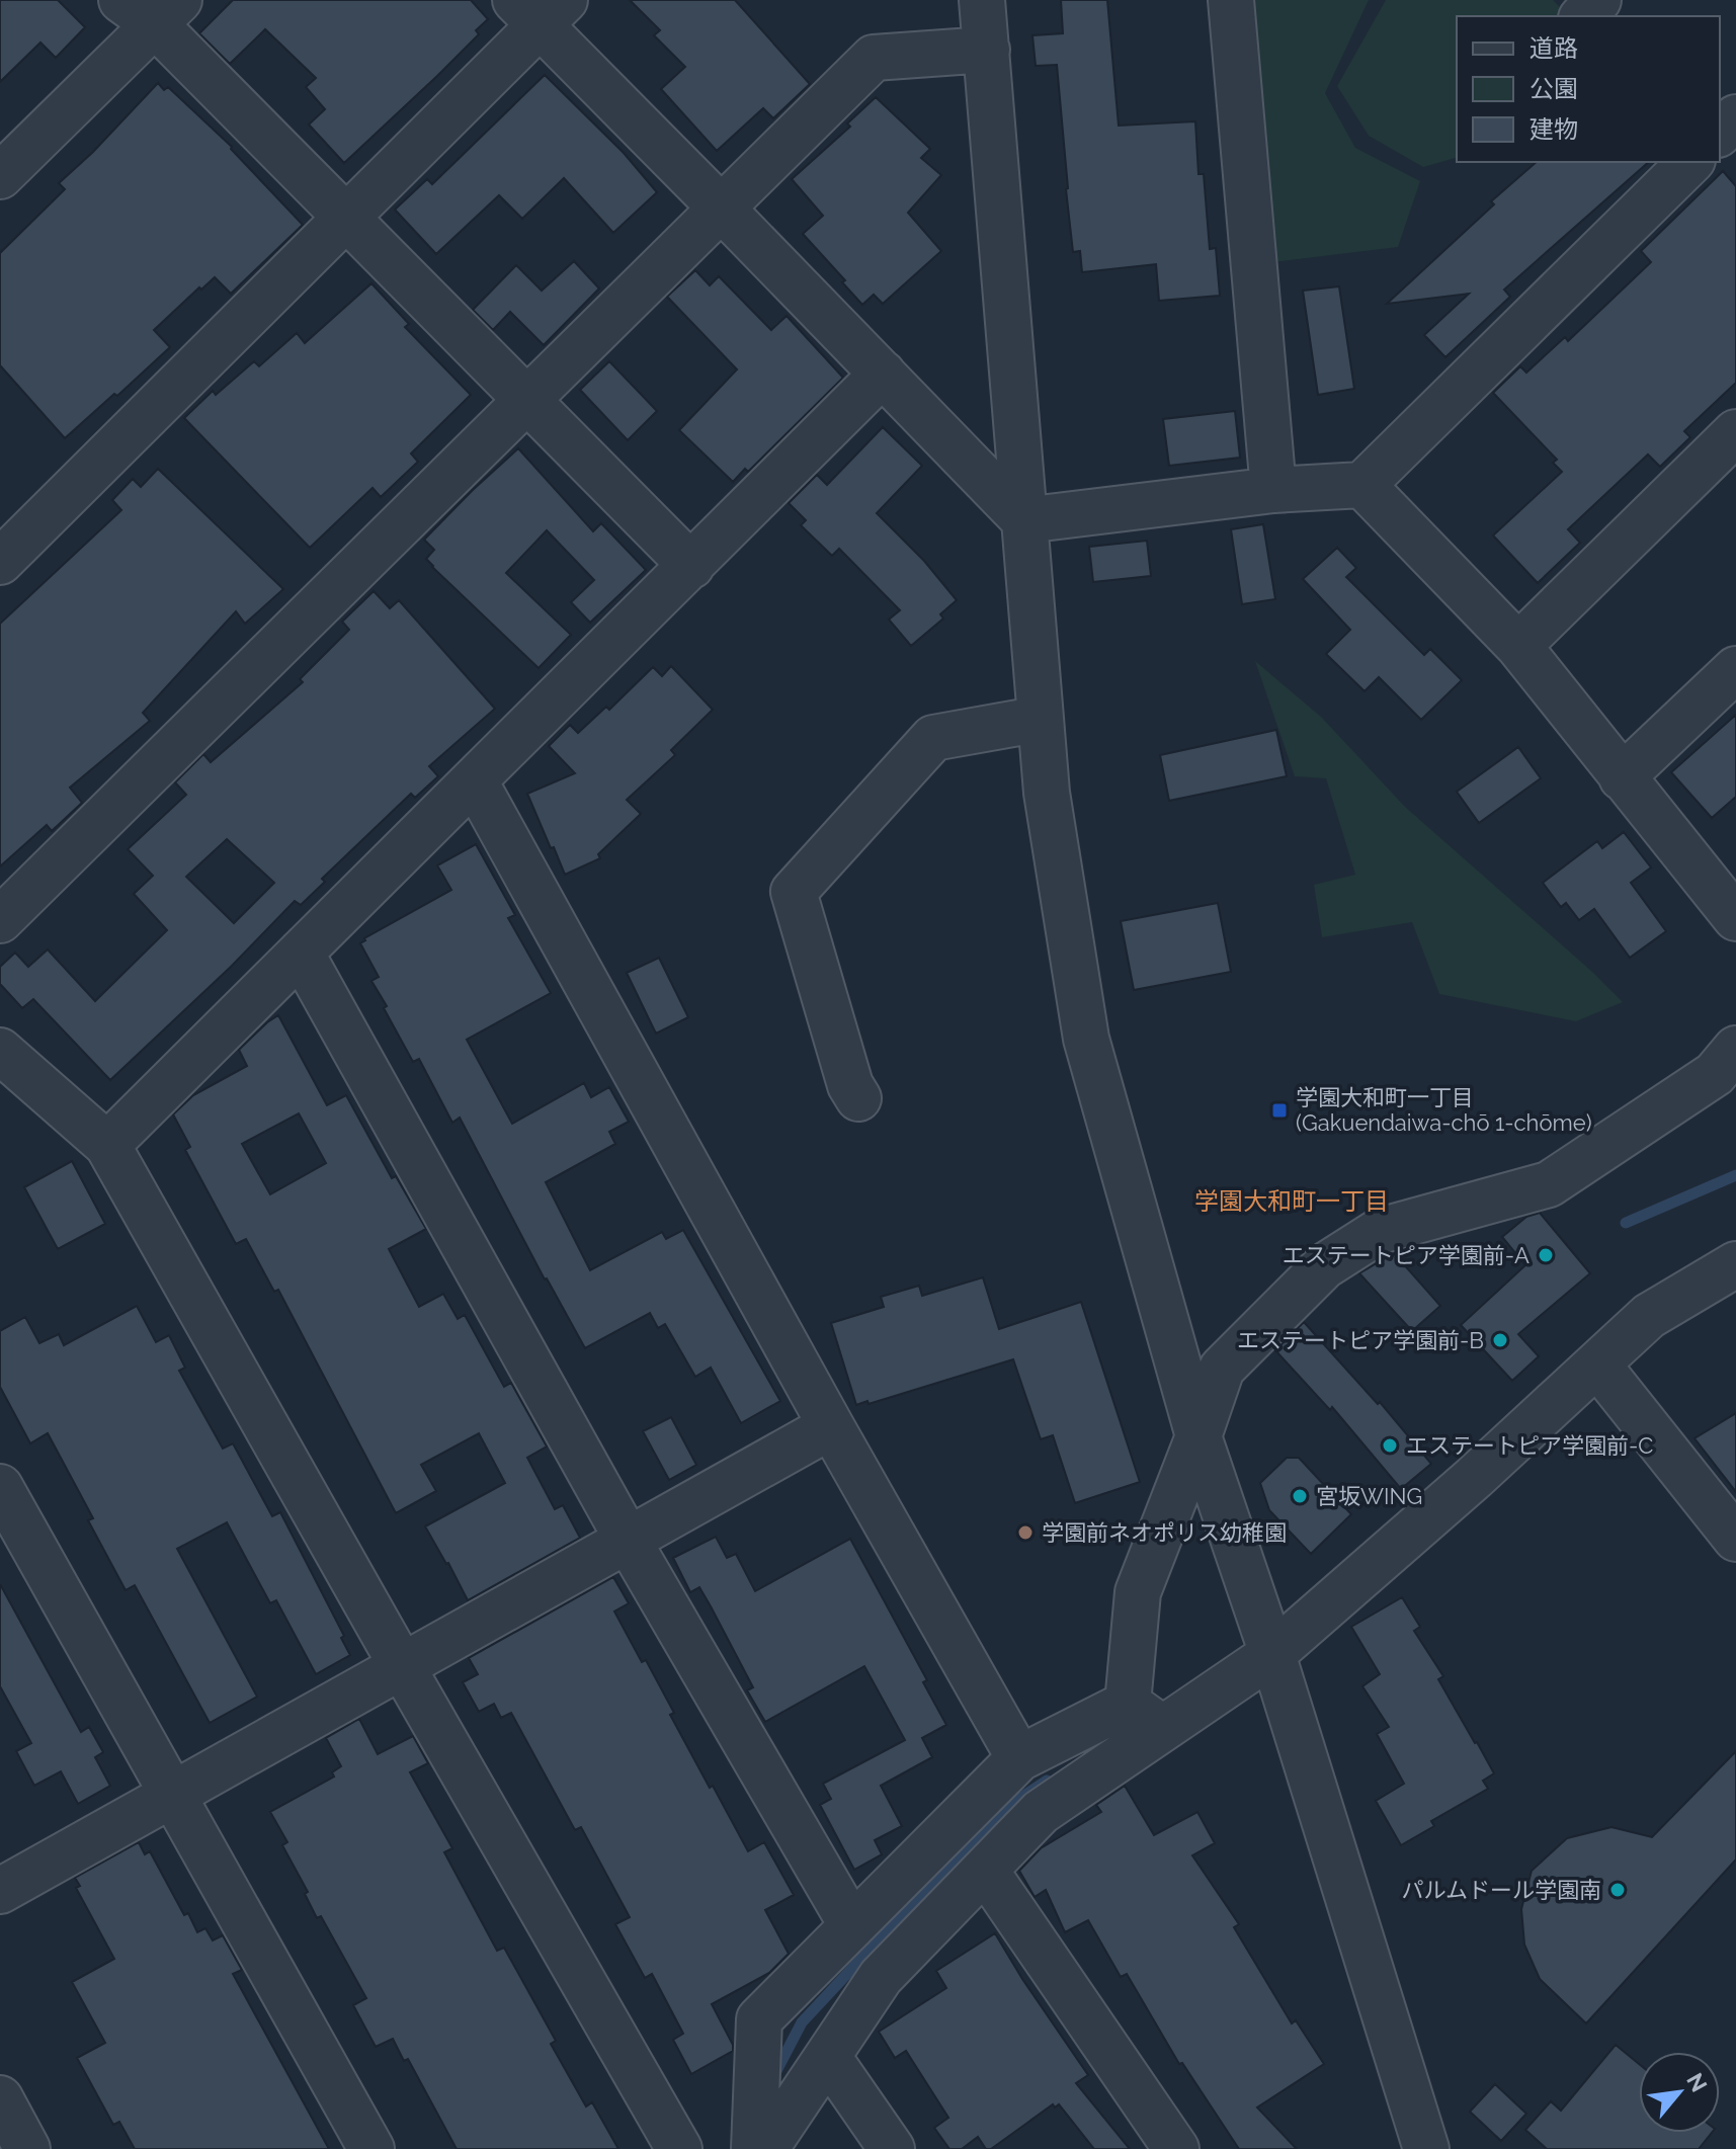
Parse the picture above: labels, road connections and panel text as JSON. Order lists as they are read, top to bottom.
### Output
{
  "districts": ["学園大和町一丁目"],
  "places": {
    "transit": ["学園大和町一丁目 (Gakuendaiwa-chō 1-chōme)"],
    "other": [
      "エステートピア学園前-A",
      "エステートピア学園前-B",
      "エステートピア学園前-C",
      "宮坂WING",
      "学園前ネオポリス幼稚園",
      "パルムドール学園南"
    ]
  },
  "legend": ["道路", "公園", "建物"],
  "north": "top right"
}
